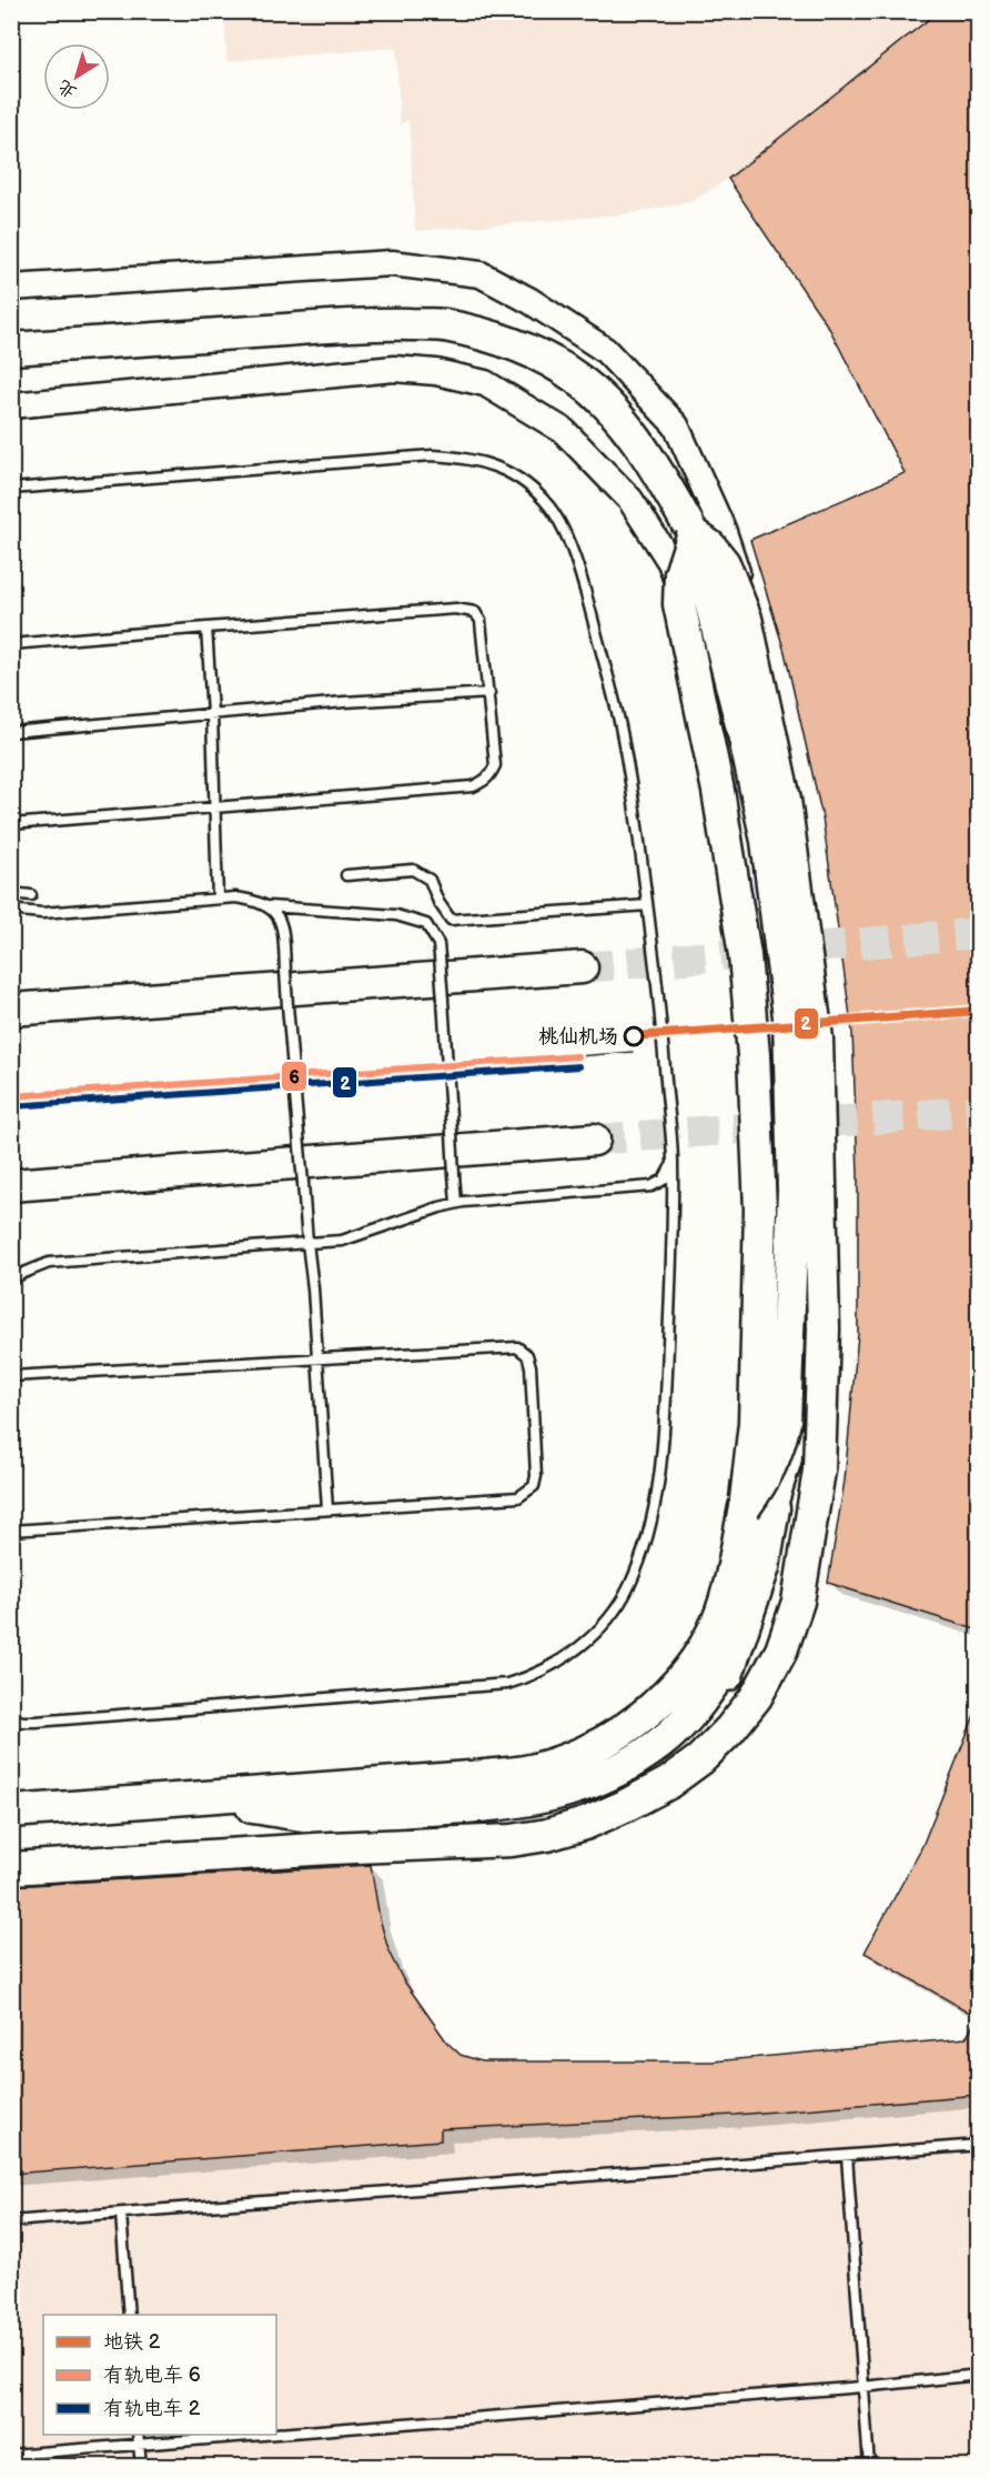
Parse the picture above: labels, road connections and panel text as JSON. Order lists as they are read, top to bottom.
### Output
{
  "places": ["桃仙机场"],
  "lines": ["metro line 2", "tram line 6", "tram line 2"],
  "legend": ["地铁 2", "有轨电车 6", "有轨电车 2"],
  "north": "bottom left"
}
